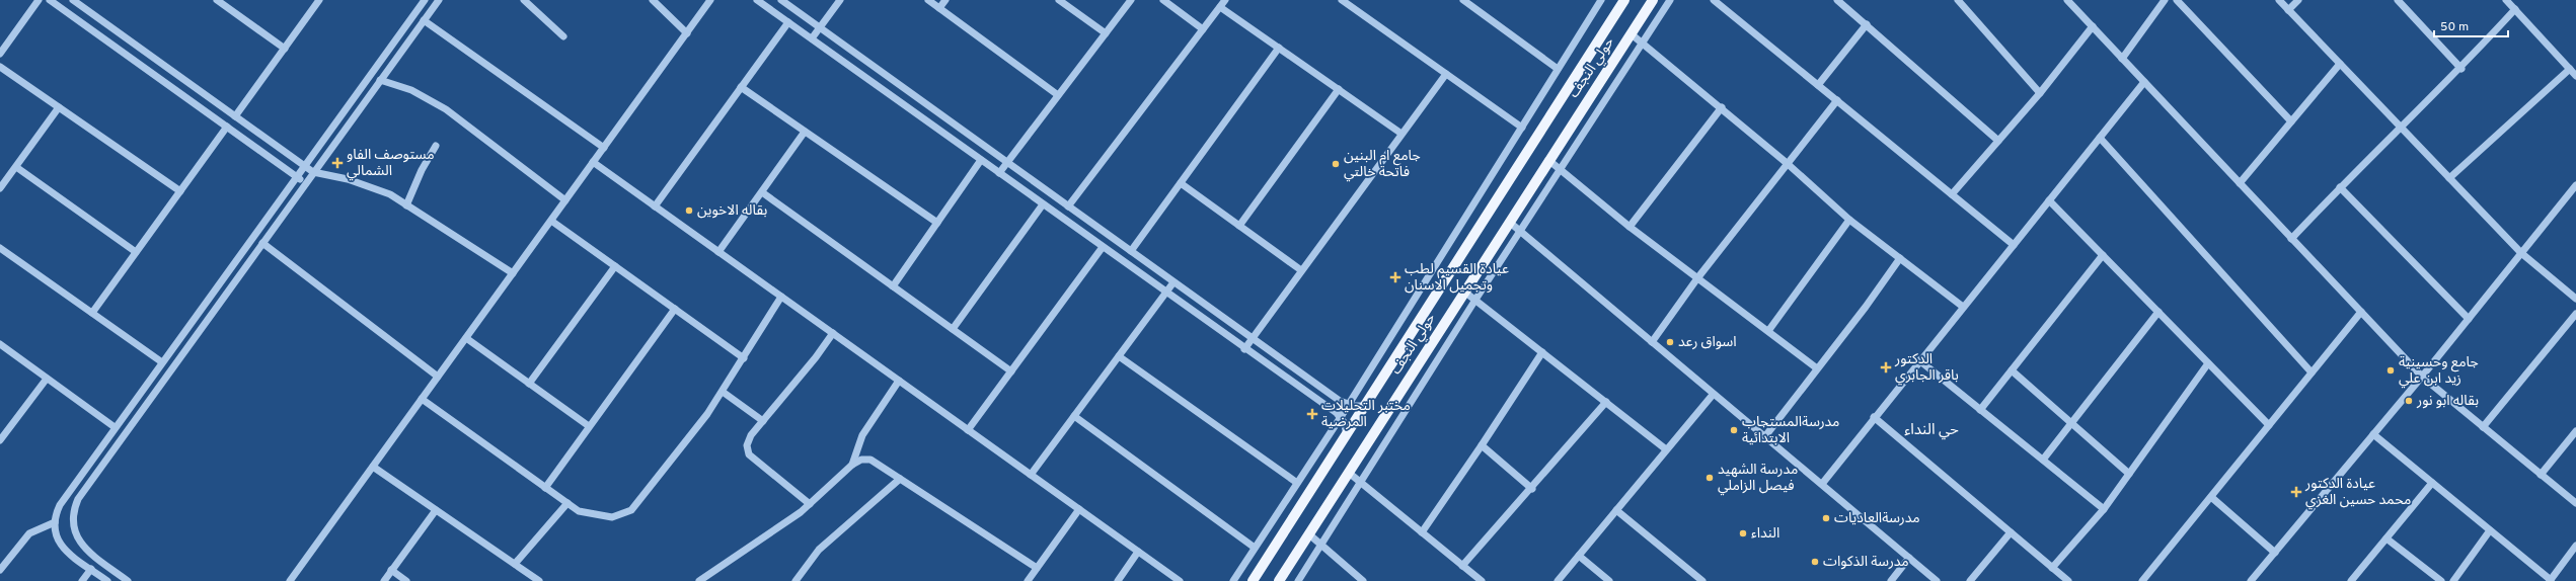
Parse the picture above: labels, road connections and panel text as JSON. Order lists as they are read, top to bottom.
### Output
{
  "streets": {
    "main road": ["حولي النجف"]
  },
  "districts": ["حي النداء"],
  "places": {
    "health": [
      "مستوصف الفاو الشمالي",
      "عيادة القسيم لطب وتجميل الاسنان",
      "الدكتور باقر الجابري",
      "مختبر التحليلات المرضية",
      "عيادة الدكتور محمد حسين الغزي"
    ],
    "other": [
      "جامع ام البنين فاتحة خالتي",
      "بقاله الاخوين",
      "اسواق رعد",
      "جامع وحسينية زيد ابن علي",
      "بقاله ابو نور",
      "مدرسةالمستجاب الابتدائية",
      "مدرسة الشهيد فيصل الزاملي",
      "مدرسةالعاديات",
      "النداء",
      "مدرسة الذكوات"
    ]
  },
  "scale_bar": "50 m"
}
